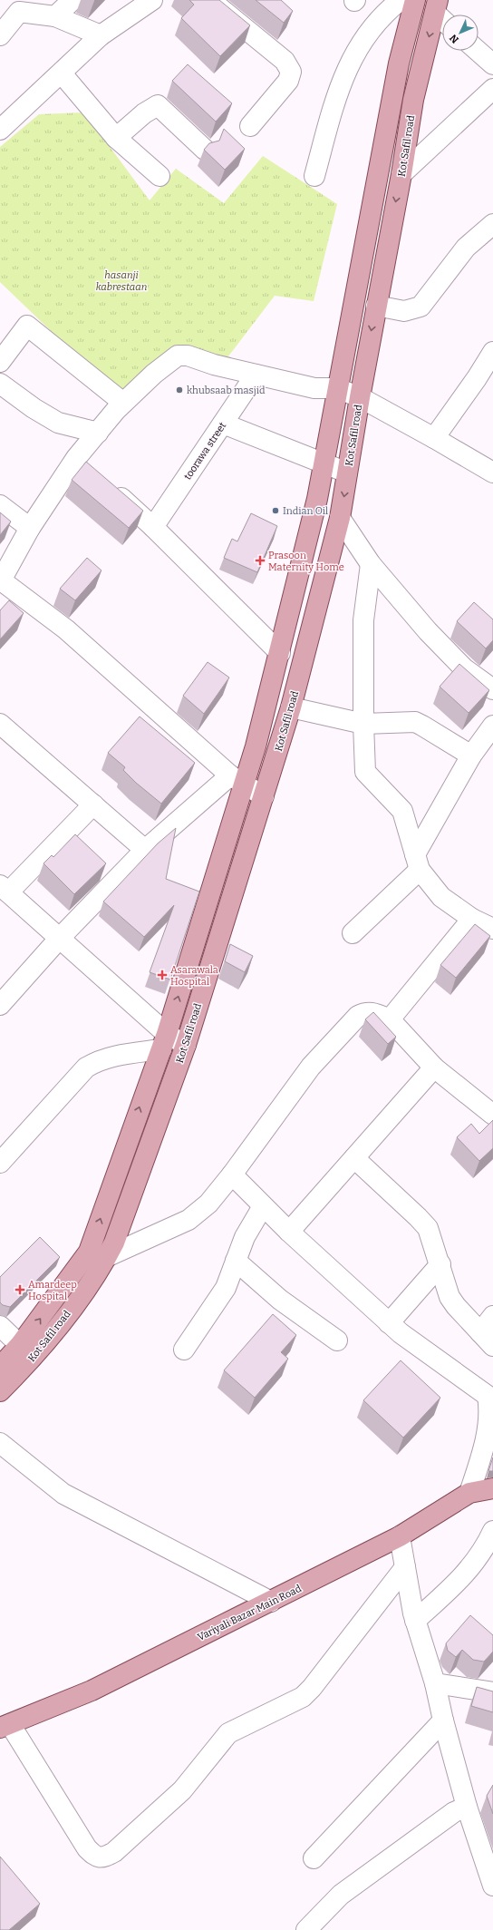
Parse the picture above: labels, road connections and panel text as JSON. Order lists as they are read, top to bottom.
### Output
{
  "streets": {
    "main road": ["Kot Safil road", "Variyali Bazar Main Road"],
    "street": ["toorawa street"]
  },
  "parks": ["hasanji kabrestaan"],
  "places": {
    "other": ["khubsaab masjid", "Indian Oil"],
    "health": ["Prasoon Maternity Home", "Asarawala Hospital", "Amardeep Hospital"]
  },
  "north": "bottom left"
}
